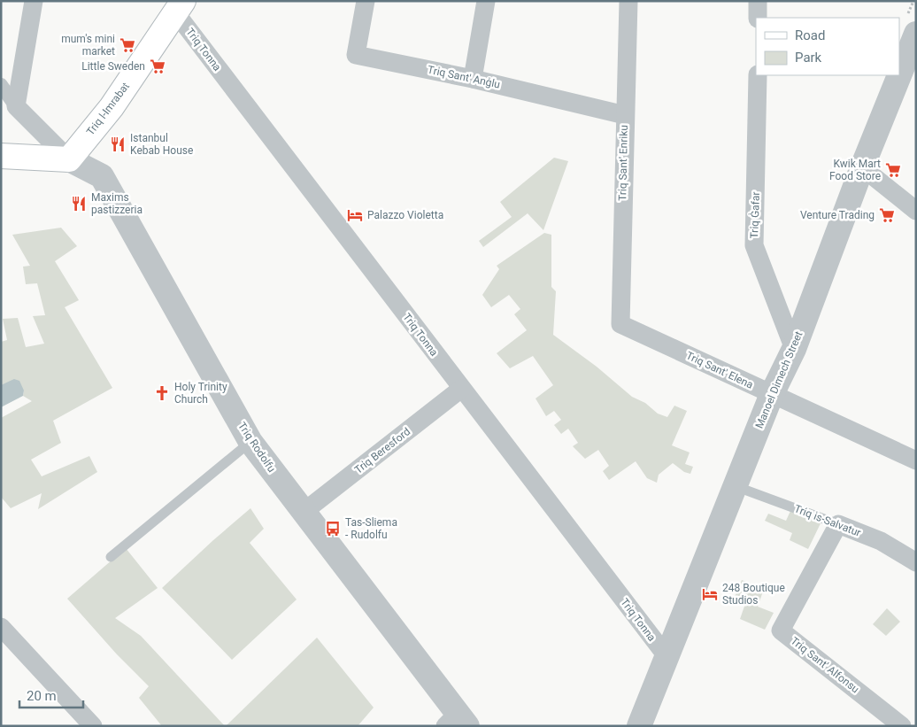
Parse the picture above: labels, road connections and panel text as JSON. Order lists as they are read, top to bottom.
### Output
{
  "streets": {
    "main road": ["Triq l-Imrabat"],
    "street": [
      "Triq Tonna",
      "Triq Sant' Anġlu",
      "Triq Sant' Enriku",
      "Triq Ġafar",
      "Triq Sant' Elena",
      "Manoel Dimech Street",
      "Triq Rodolfu",
      "Triq Beresford",
      "Triq is-Salvatur",
      "Triq Sant' Alfonsu"
    ]
  },
  "crossings": [
    ["Triq Tonna", "Triq l-Imrabat"],
    ["Triq Tonna", "Manoel Dimech Street"],
    ["Triq Tonna", "Triq Beresford"],
    ["Triq Sant' Anġlu", "Triq Sant' Enriku"],
    ["Triq l-Imrabat", "Triq Rodolfu"],
    ["Triq Sant' Enriku", "Triq Sant' Elena"],
    ["Triq Ġafar", "Manoel Dimech Street"],
    ["Triq Sant' Elena", "Manoel Dimech Street"],
    ["Manoel Dimech Street", "Triq is-Salvatur"],
    ["Triq Rodolfu", "Triq Beresford"],
    ["Triq is-Salvatur", "Triq Sant' Alfonsu"]
  ],
  "places": {
    "supermarket": [
      "mum's mini market",
      "Little Sweden",
      "Kwik Mart Food Store",
      "Venture Trading"
    ],
    "restaurant": ["Istanbul Kebab House", "Maxims pastizzeria"],
    "hotel": ["Palazzo Violetta", "248 Boutique Studios"],
    "church": ["Holy Trinity Church"],
    "bus stop": ["Tas-Sliema - Rudolfu"]
  },
  "legend": ["Road", "Park"],
  "scale_bar": "20 m"
}
